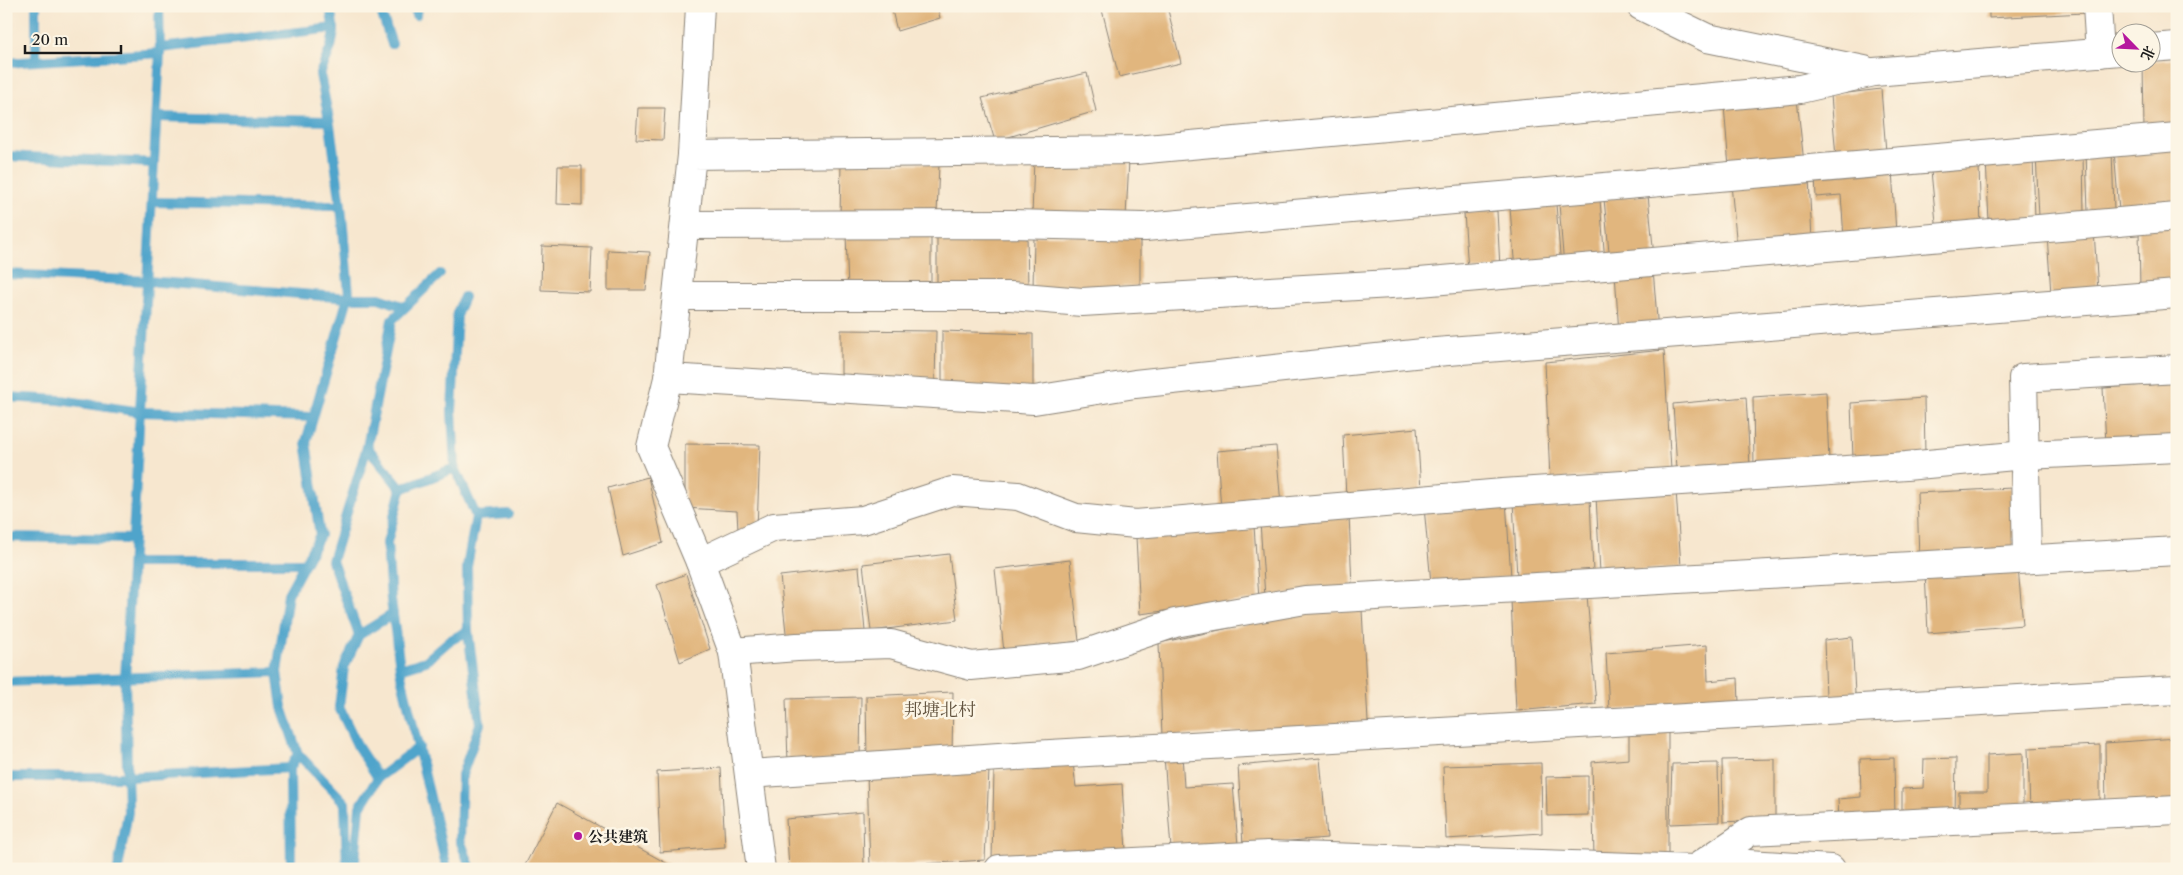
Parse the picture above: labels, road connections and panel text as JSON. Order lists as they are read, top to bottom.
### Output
{
  "districts": ["邦塘北村"],
  "places": ["公共建筑"],
  "scale_bar": "20 m",
  "north": "bottom right"
}
